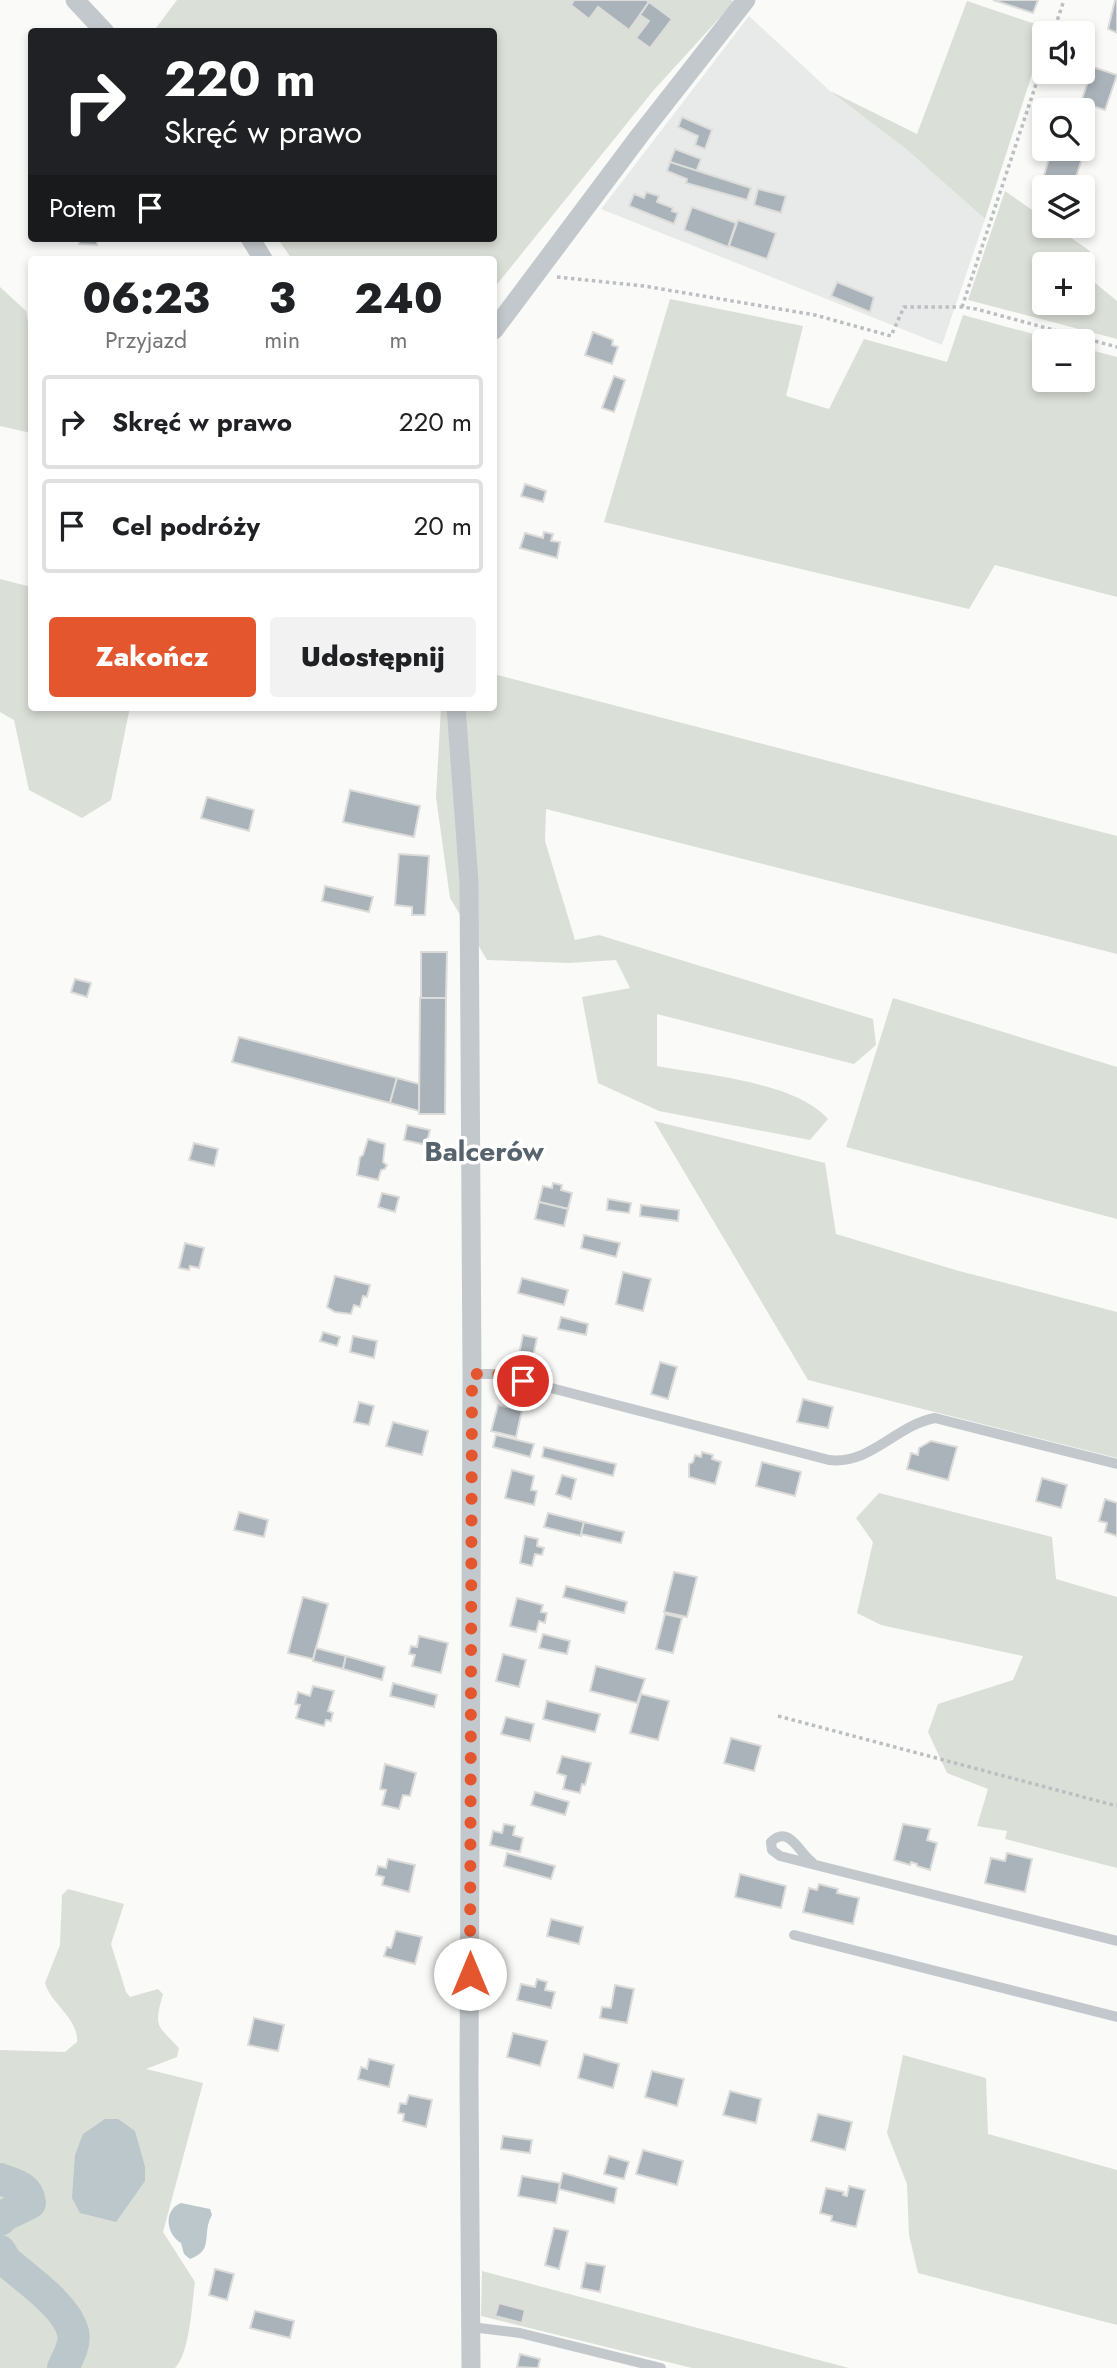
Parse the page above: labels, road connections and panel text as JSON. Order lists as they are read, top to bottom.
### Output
{
  "districts": ["Balcerów"],
  "page": {
    "map_buttons": ["+", "−"],
    "turn": ["220 m", "Skręć w prawo"],
    "then": "Potem",
    "eta": [
      "06:23",
      "Przyjazd",
      "3",
      "min",
      "240",
      "m"
    ],
    "list": [
      {
        "name": "Skręć w prawo",
        "value": "220 m"
      },
      {
        "name": "Cel podróży",
        "value": "20 m"
      }
    ],
    "buttons": ["Zakończ", "Udostępnij"]
  }
}
